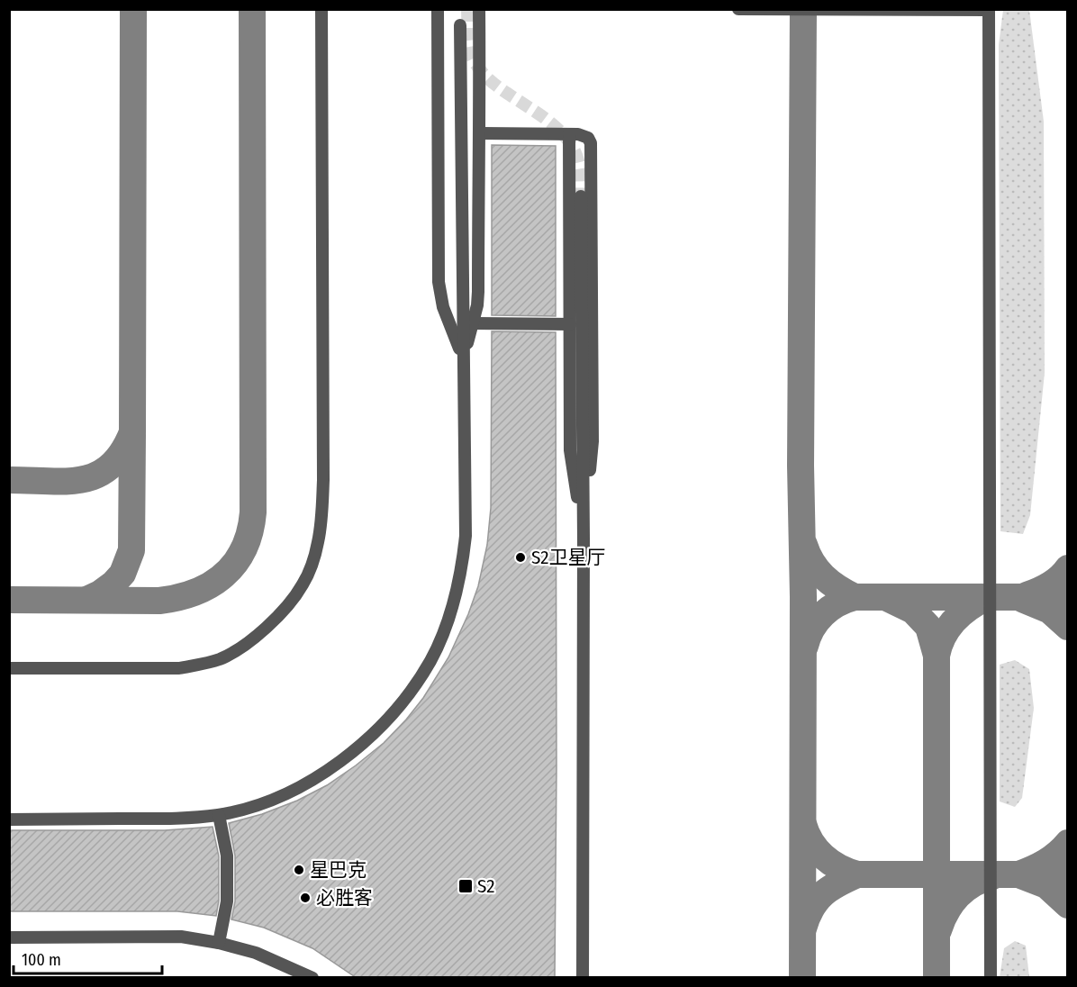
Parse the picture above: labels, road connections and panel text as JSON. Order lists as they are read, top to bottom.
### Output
{
  "places": {
    "other": ["S2卫星厅", "星巴克", "必胜客"],
    "transit": ["S2"]
  },
  "scale_bar": "100 m"
}
